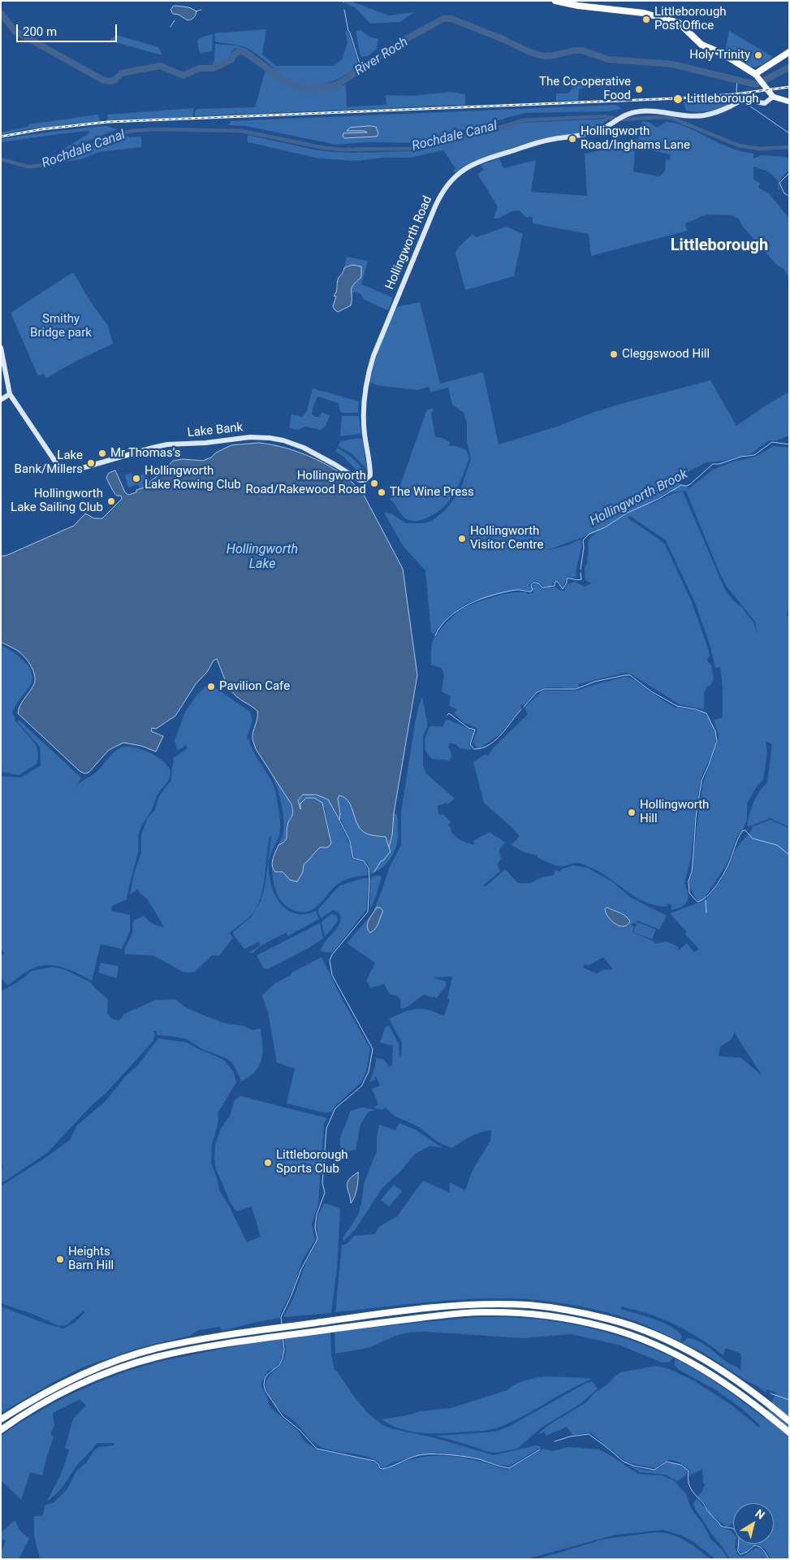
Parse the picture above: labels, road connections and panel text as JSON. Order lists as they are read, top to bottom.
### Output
{
  "streets": {
    "main road": ["Hollingworth Road", "Lake Bank"]
  },
  "crossings": [
    ["Hollingworth Road", "Lake Bank"]
  ],
  "districts": ["Littleborough"],
  "water": [
    "River Roch",
    "Rochdale Canal",
    "Hollingworth Brook",
    "Hollingworth Lake"
  ],
  "parks": ["Smithy Bridge park"],
  "places": [
    "Littleborough Post Office",
    "Holy Trinity",
    "The Co-operative Food",
    "Littleborough",
    "Hollingworth Road/Inghams Lane",
    "Cleggswood Hill",
    "Mr Thomas's",
    "Lake Bank/Millers",
    "Hollingworth Lake Rowing Club",
    "Hollingworth Road/Rakewood Road",
    "The Wine Press",
    "Hollingworth Lake Sailing Club",
    "Hollingworth Visitor Centre",
    "Pavilion Cafe",
    "Hollingworth Hill",
    "Littleborough Sports Club",
    "Heights Barn Hill"
  ],
  "scale_bar": "200 m",
  "north": "top right"
}
